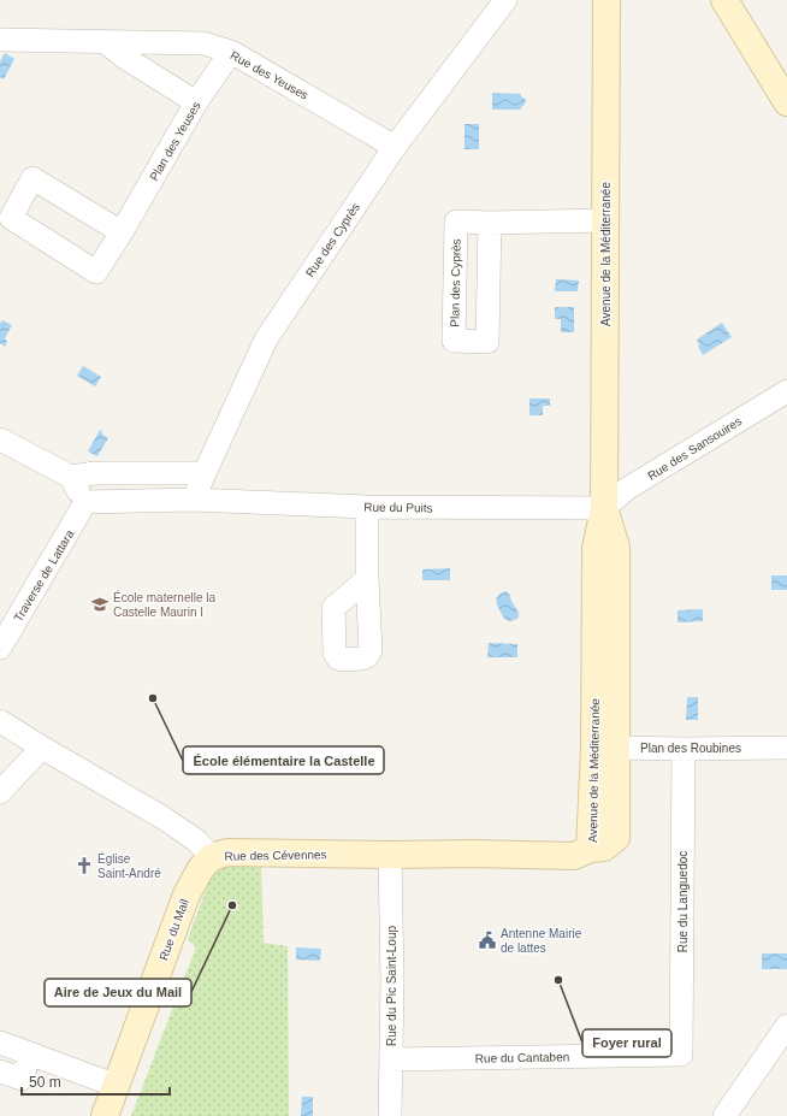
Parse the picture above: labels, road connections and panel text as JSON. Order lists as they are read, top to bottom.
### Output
{
  "streets": {
    "street": [
      "Rue des Yeuses",
      "Plan des Yeuses",
      "Rue des Cyprès",
      "Avenue de la Méditerranée",
      "Plan des Cyprès",
      "Rue des Sansouires",
      "Rue du Puits",
      "Traverse de Lattara",
      "Plan des Roubines",
      "Rue des Cévennes",
      "Rue du Languedoc",
      "Rue du Mail",
      "Rue du Pic Saint-Loup",
      "Rue du Cantaben"
    ]
  },
  "crossings": [
    ["Rue des Yeuses", "Plan des Yeuses"],
    ["Rue des Yeuses", "Rue des Cyprès"],
    ["Rue des Cyprès", "Rue du Puits"],
    ["Avenue de la Méditerranée", "Plan des Cyprès"],
    ["Avenue de la Méditerranée", "Rue des Sansouires"],
    ["Avenue de la Méditerranée", "Rue du Puits"],
    ["Avenue de la Méditerranée", "Plan des Roubines"],
    ["Avenue de la Méditerranée", "Rue des Cévennes"],
    ["Rue des Sansouires", "Rue du Puits"],
    ["Rue du Puits", "Traverse de Lattara"],
    ["Plan des Roubines", "Rue du Languedoc"],
    ["Rue des Cévennes", "Rue du Mail"],
    ["Rue des Cévennes", "Rue du Pic Saint-Loup"],
    ["Rue du Languedoc", "Rue du Cantaben"],
    ["Rue du Pic Saint-Loup", "Rue du Cantaben"]
  ],
  "places": {
    "school or university": ["École maternelle la Castelle Maurin I"],
    "other": ["École élémentaire la Castelle", "Aire de Jeux du Mail", "Foyer rural"],
    "church": ["Église Saint-André"],
    "public building": ["Antenne Mairie de lattes"]
  },
  "scale_bar": "50 m"
}
